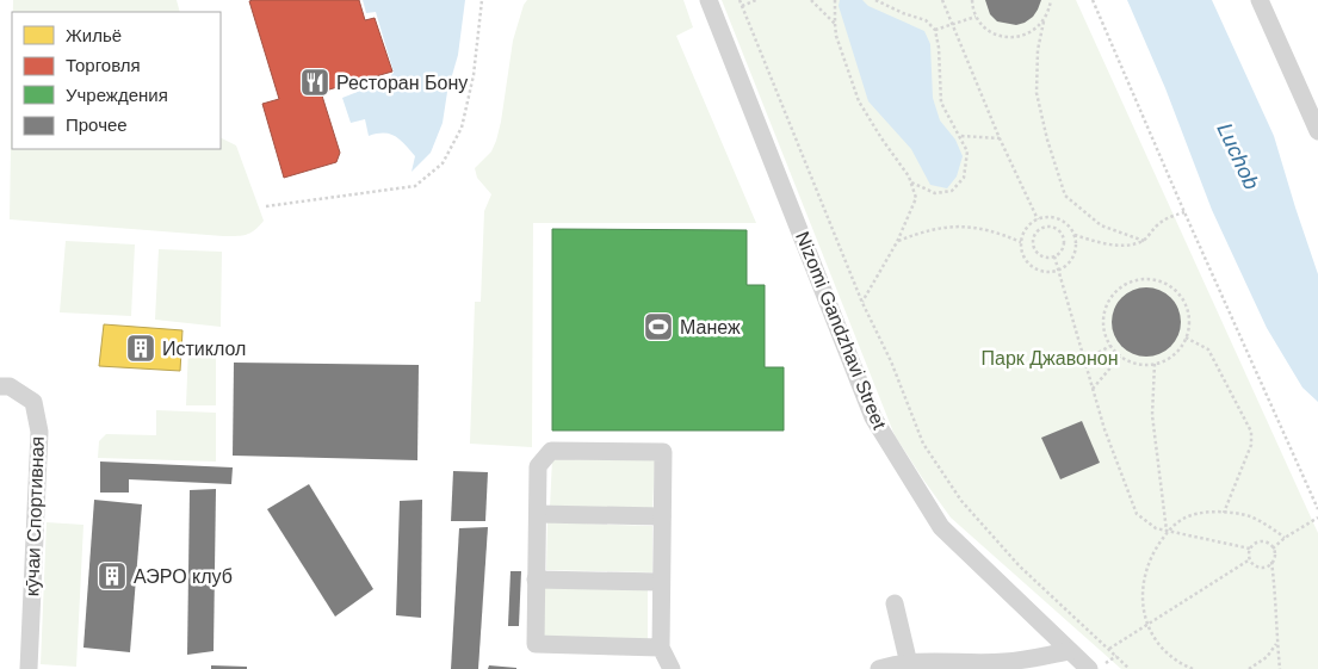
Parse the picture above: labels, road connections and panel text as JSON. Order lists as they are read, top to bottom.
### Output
{
  "streets": {
    "street": ["Nizomi Gandzhavi Street", "кӯчаи Спортивная"]
  },
  "water": ["Luchob"],
  "parks": ["Парк Джавонон"],
  "places": {
    "restaurant": ["Ресторан Бону"],
    "sports": ["Манеж"],
    "building": ["Истиклол", "АЭРО клуб"]
  },
  "legend": [
    "Жильё",
    "Торговля",
    "Учреждения",
    "Прочее"
  ]
}
